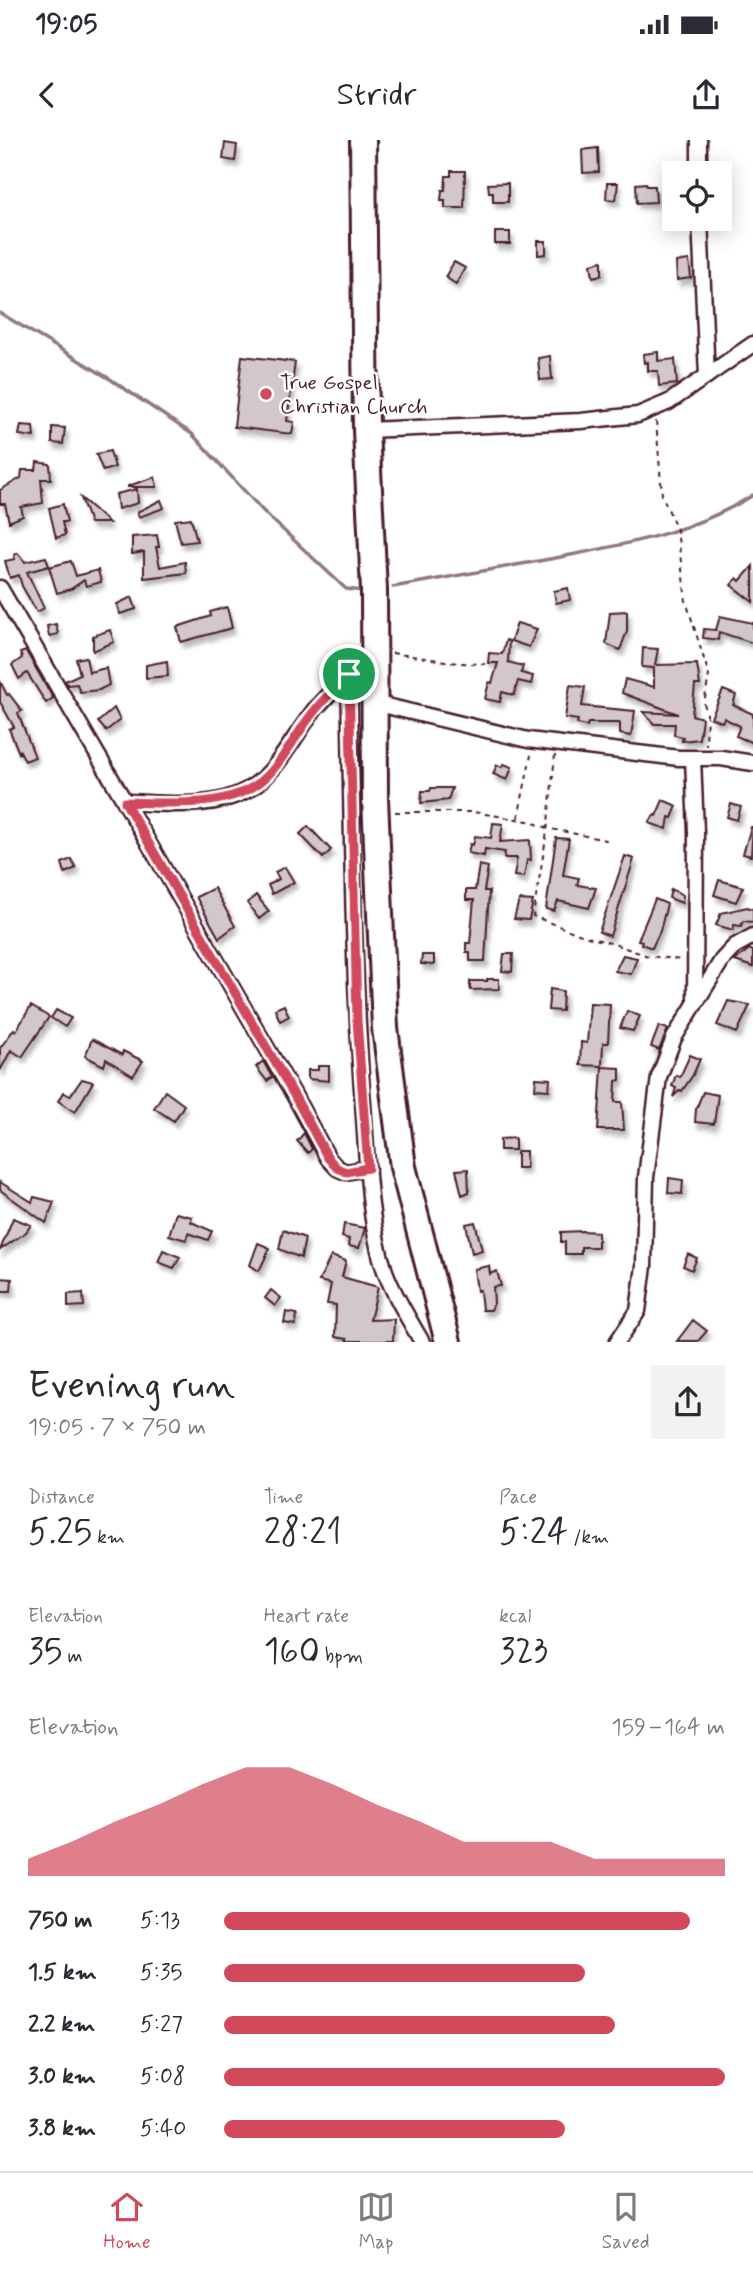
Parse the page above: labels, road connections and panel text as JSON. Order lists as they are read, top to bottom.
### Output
{
  "places": ["True Gospel Christian Church"],
  "page": {
    "status": "19:05",
    "header": "Stridr",
    "heading": ["Evening run", "19:05 · 7 × 750 m"],
    "stats": [
      ["Distance", "5.25 km"],
      ["Time", "28:21"],
      ["Pace", "5:24 /km"],
      ["Elevation", "35 m"],
      ["Heart rate", "160 bpm"],
      ["kcal", "323"]
    ],
    "chart": ["Elevation", "159–164 m"],
    "list": [
      {
        "name": "750 m",
        "note": "5:13"
      },
      {
        "name": "1.5 km",
        "note": "5:35"
      },
      {
        "name": "2.2 km",
        "note": "5:27"
      },
      {
        "name": "3.0 km",
        "note": "5:08"
      },
      {
        "name": "3.8 km",
        "note": "5:40"
      }
    ],
    "tabs": ["Home", "Map", "Saved"]
  }
}
